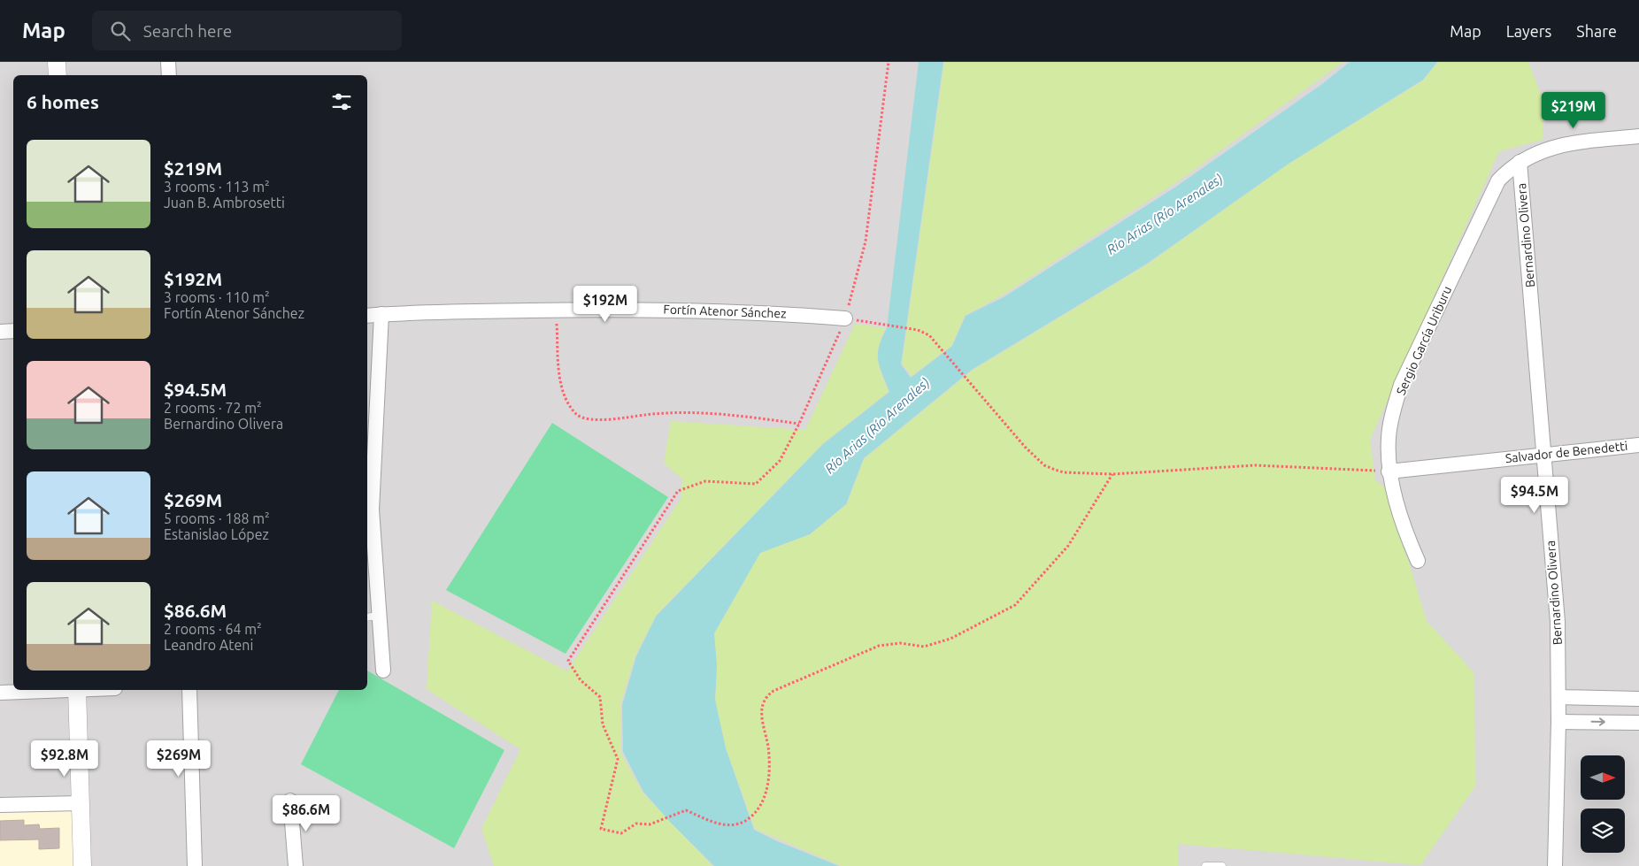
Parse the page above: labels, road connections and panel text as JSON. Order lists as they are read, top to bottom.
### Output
{
  "streets": {
    "street": [
      "Bernardino Olivera",
      "Fortín Atenor Sánchez",
      "Sergio García Uriburu",
      "Salvador de Benedetti"
    ]
  },
  "crossings": [
    ["Bernardino Olivera", "Sergio García Uriburu"],
    ["Bernardino Olivera", "Salvador de Benedetti"],
    ["Sergio García Uriburu", "Salvador de Benedetti"]
  ],
  "water": ["Río Arias (Río Arenales)"],
  "north": "right",
  "page": {
    "header": "Map",
    "search": "Search here",
    "nav": ["Map", "Layers", "Share"],
    "heading": "6 homes",
    "price": [
      "$219M",
      "$192M",
      "$94.5M",
      "$92.8M",
      "$269M",
      "$86.6M"
    ],
    "list": [
      {
        "name": "$219M",
        "note": "3 rooms · 113 m² · Juan B. Ambrosetti"
      },
      {
        "name": "$192M",
        "note": "3 rooms · 110 m² · Fortín Atenor Sánchez"
      },
      {
        "name": "$94.5M",
        "note": "2 rooms · 72 m² · Bernardino Olivera"
      },
      {
        "name": "$269M",
        "note": "5 rooms · 188 m² · Estanislao López"
      },
      {
        "name": "$86.6M",
        "note": "2 rooms · 64 m² · Leandro Ateni"
      }
    ]
  }
}
